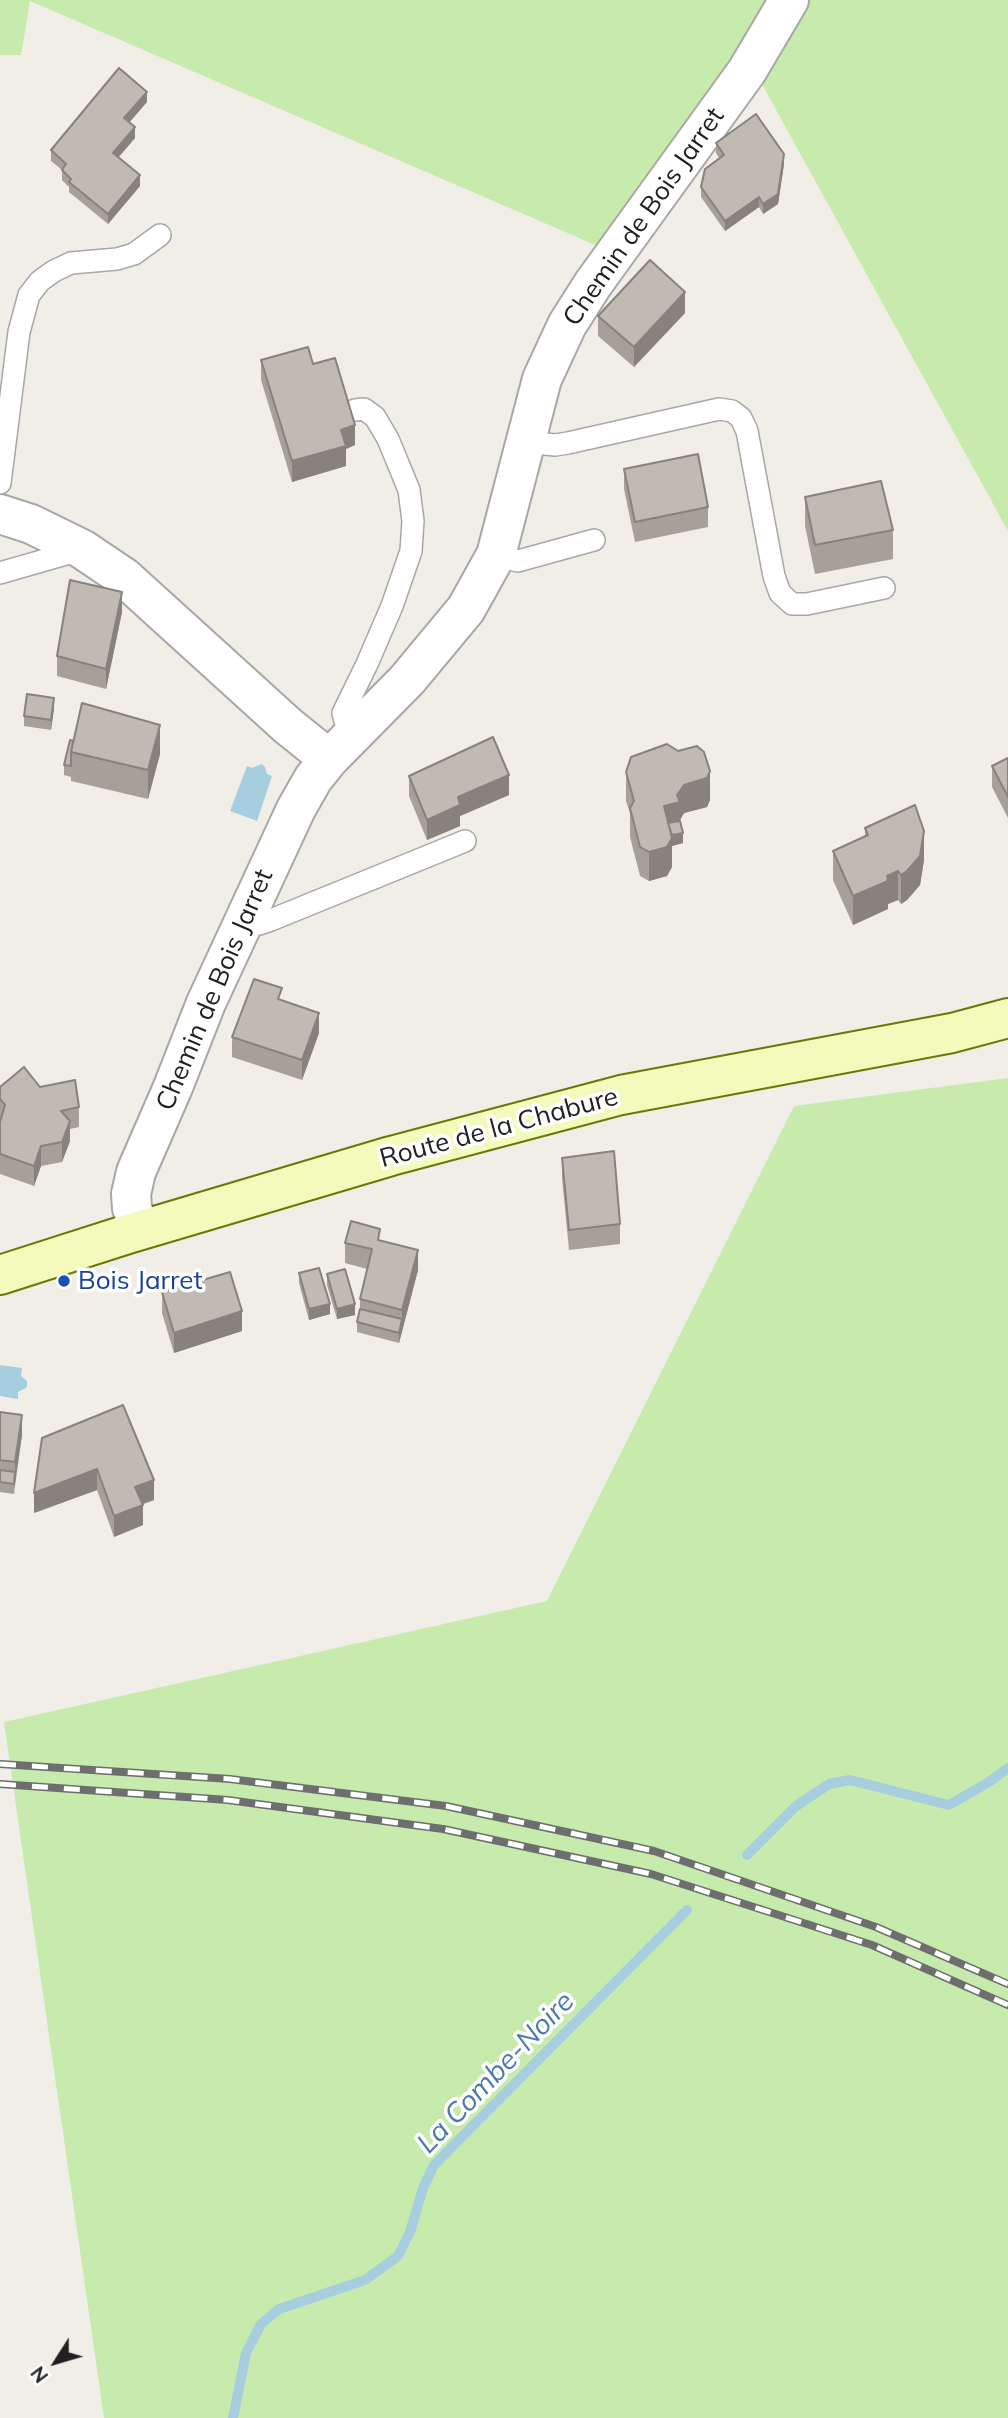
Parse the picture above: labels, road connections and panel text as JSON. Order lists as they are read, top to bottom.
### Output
{
  "streets": {
    "main road": ["Route de la Chabure"],
    "street": ["Chemin de Bois Jarret"]
  },
  "crossings": [
    ["Chemin de Bois Jarret", "Route de la Chabure"]
  ],
  "water": ["La Combe-Noire"],
  "places": ["Bois Jarret"],
  "north": "bottom left"
}
